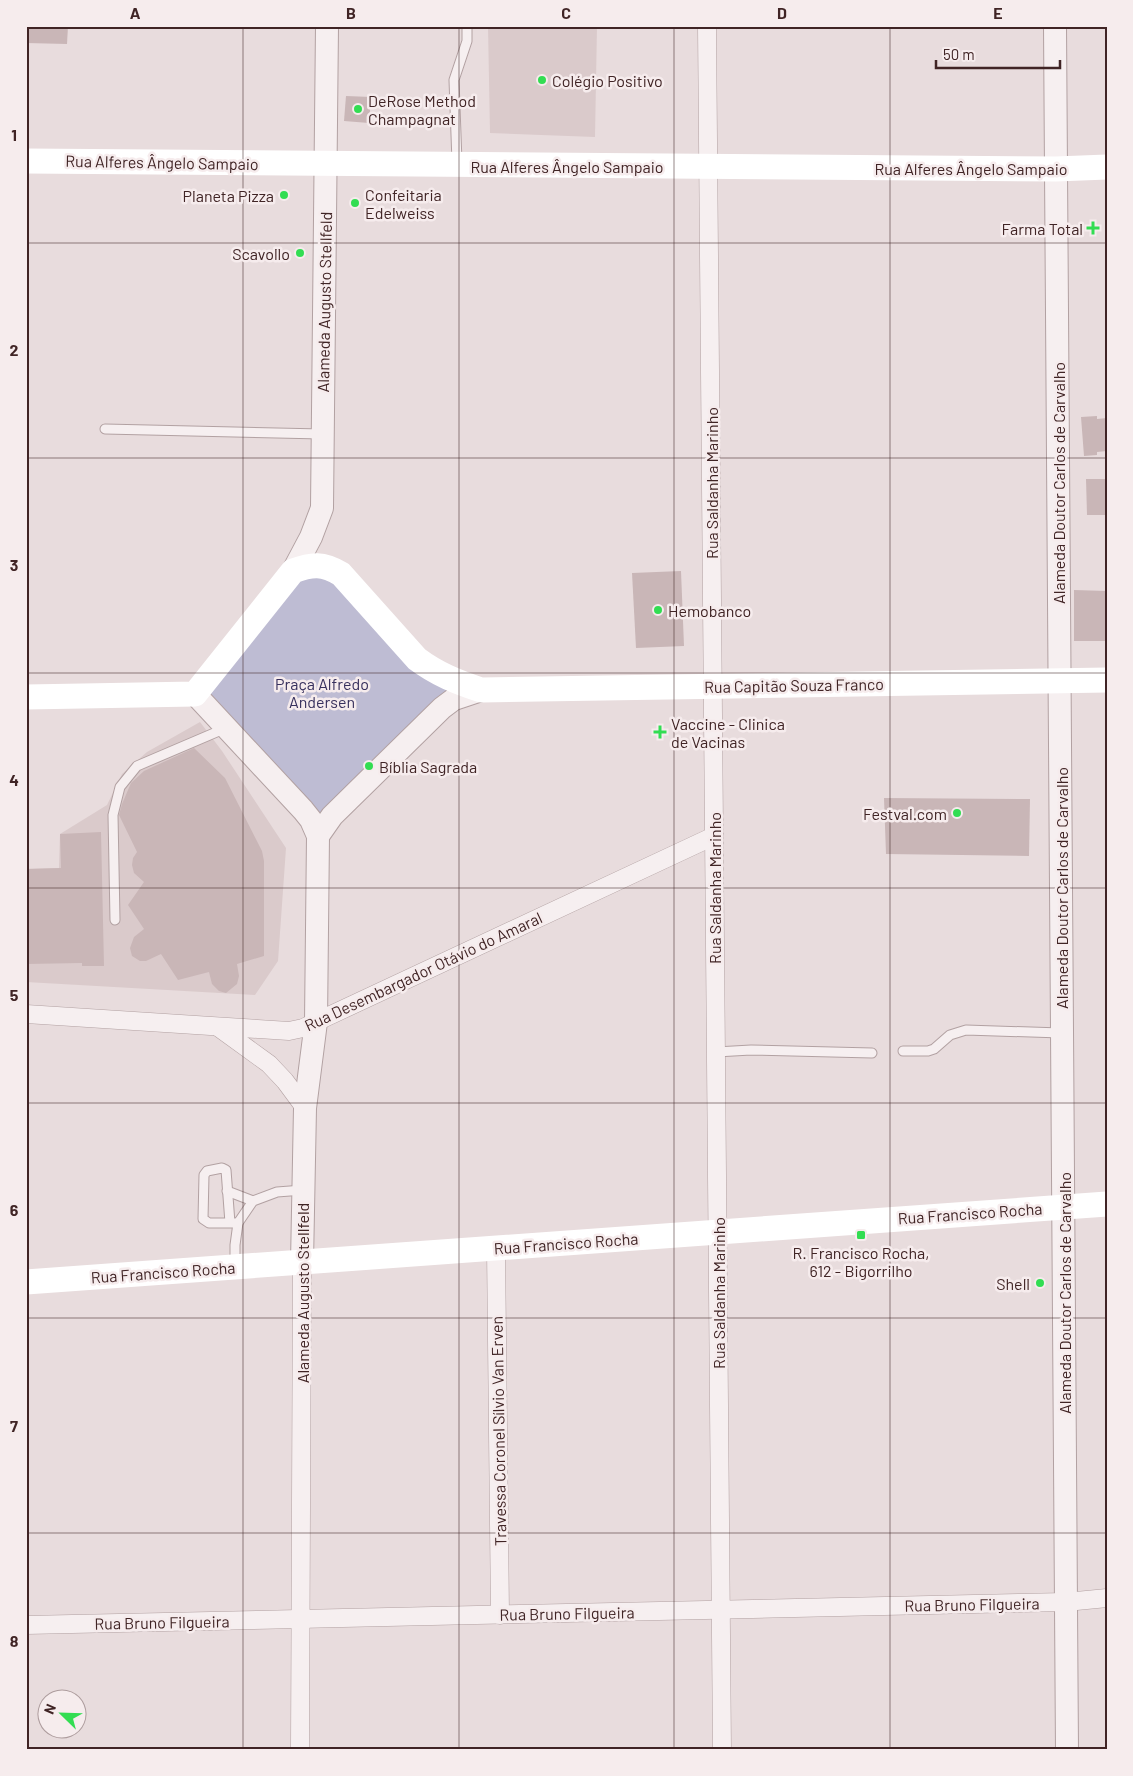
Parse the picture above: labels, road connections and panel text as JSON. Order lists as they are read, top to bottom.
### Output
{
  "streets": {
    "main road": ["Rua Alferes Ângelo Sampaio", "Rua Capitão Souza Franco", "Rua Francisco Rocha"],
    "street": [
      "Alameda Augusto Stellfeld",
      "Rua Saldanha Marinho",
      "Alameda Doutor Carlos de Carvalho",
      "Rua Desembargador Otávio do Amaral",
      "Travessa Coronel Sílvio Van Erven",
      "Rua Bruno Filgueira"
    ]
  },
  "crossings": [
    ["Rua Alferes Ângelo Sampaio", "Alameda Augusto Stellfeld"],
    ["Rua Alferes Ângelo Sampaio", "Rua Saldanha Marinho"],
    ["Rua Alferes Ângelo Sampaio", "Alameda Doutor Carlos de Carvalho"],
    ["Alameda Augusto Stellfeld", "Rua Desembargador Otávio do Amaral"],
    ["Alameda Augusto Stellfeld", "Rua Francisco Rocha"],
    ["Alameda Augusto Stellfeld", "Rua Bruno Filgueira"],
    ["Rua Saldanha Marinho", "Rua Capitão Souza Franco"],
    ["Rua Saldanha Marinho", "Rua Desembargador Otávio do Amaral"],
    ["Rua Saldanha Marinho", "Rua Francisco Rocha"],
    ["Rua Saldanha Marinho", "Rua Bruno Filgueira"],
    ["Alameda Doutor Carlos de Carvalho", "Rua Capitão Souza Franco"],
    ["Alameda Doutor Carlos de Carvalho", "Rua Francisco Rocha"],
    ["Alameda Doutor Carlos de Carvalho", "Rua Bruno Filgueira"],
    ["Rua Francisco Rocha", "Travessa Coronel Sílvio Van Erven"],
    ["Travessa Coronel Sílvio Van Erven", "Rua Bruno Filgueira"]
  ],
  "parks": ["Praça Alfredo Andersen"],
  "places": {
    "other": [
      "Colégio Positivo",
      "DeRose Method Champagnat",
      "Planeta Pizza",
      "Confeitaria Edelweiss",
      "Scavollo",
      "Hemobanco",
      "Bíblia Sagrada",
      "Festval.com",
      "Shell"
    ],
    "health": ["Farma Total", "Vaccine - Clinica de Vacinas"],
    "transit": ["R. Francisco Rocha, 612 - Bigorrilho"]
  },
  "scale_bar": "50 m",
  "north": "top left",
  "grid": {
    "columns": [
      "A",
      "B",
      "C",
      "D",
      "E"
    ],
    "rows": [
      "1",
      "2",
      "3",
      "4",
      "5",
      "6",
      "7",
      "8"
    ]
  }
}
